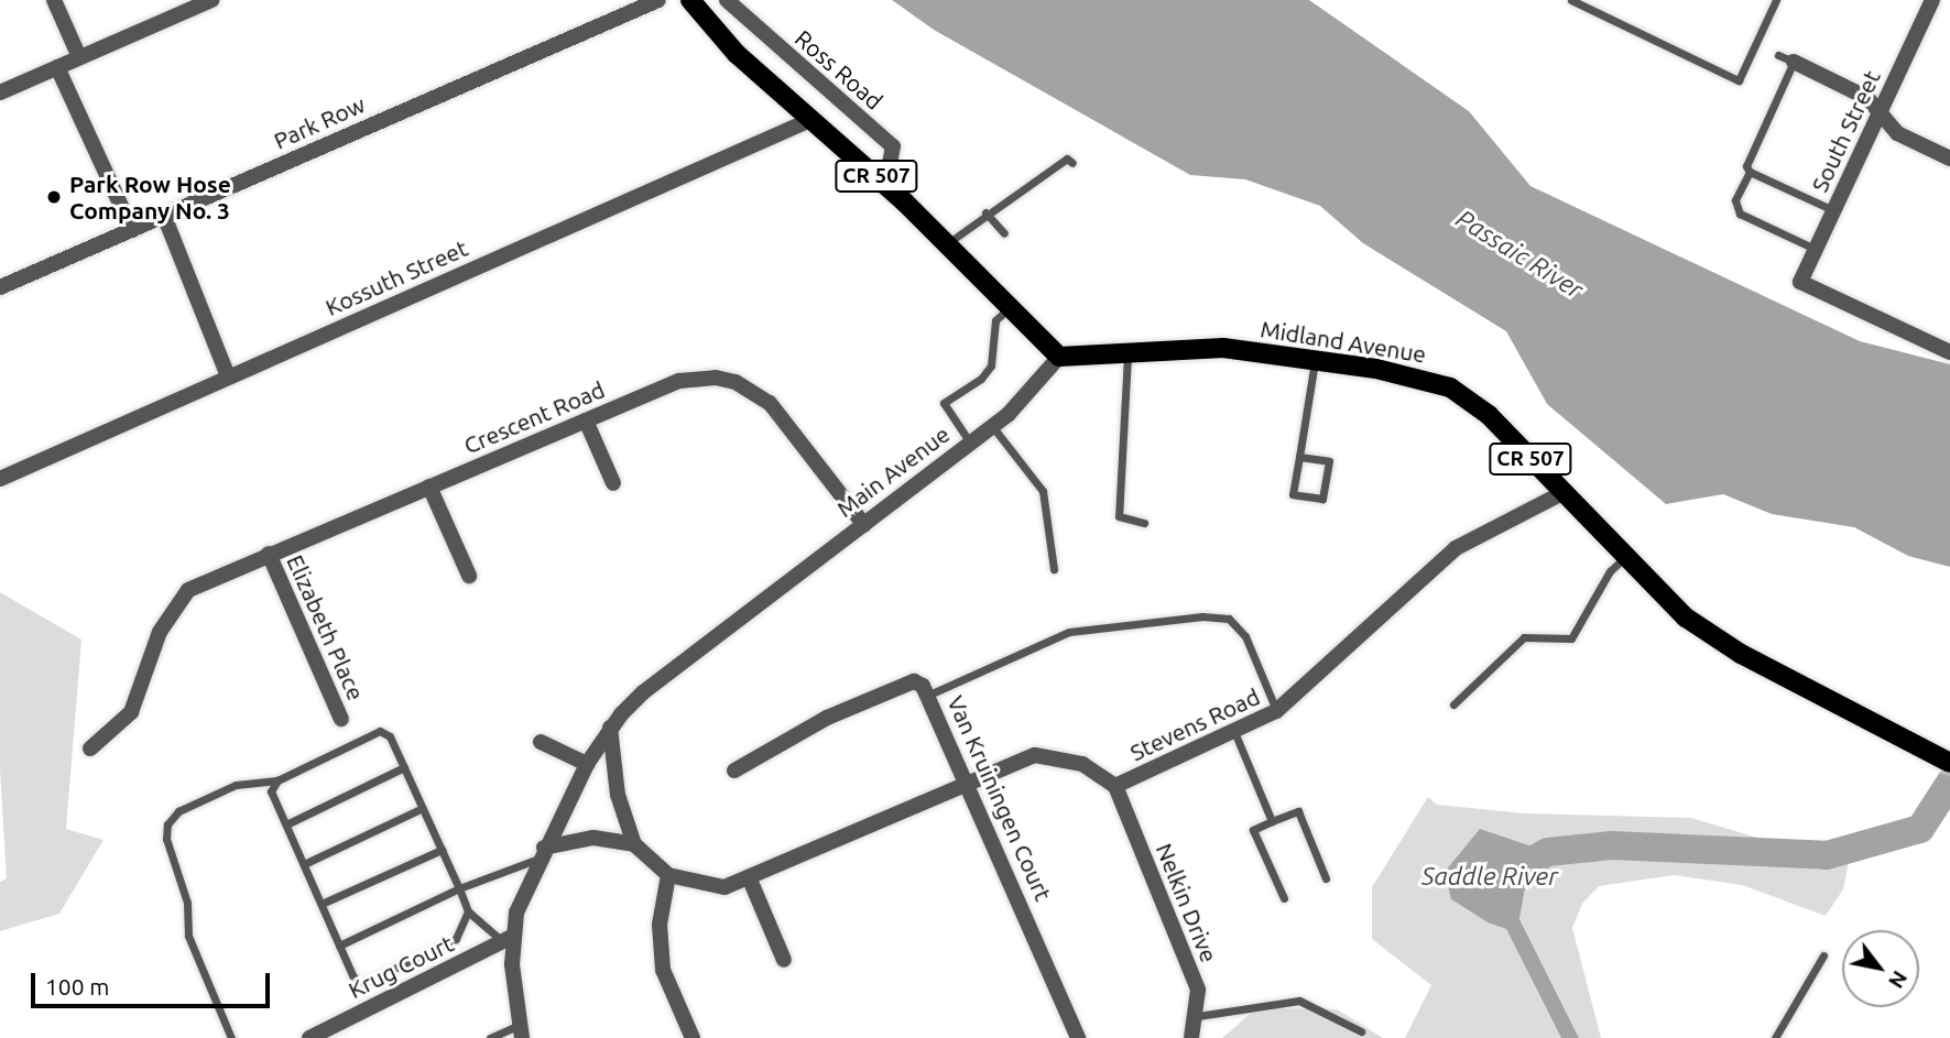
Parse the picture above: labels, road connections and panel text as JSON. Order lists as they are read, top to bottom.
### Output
{
  "streets": {
    "main road": ["CR 507", "Midland Avenue"],
    "street": [
      "Ross Road",
      "Park Row",
      "South Street",
      "Kossuth Street",
      "Crescent Road",
      "Main Avenue",
      "Elizabeth Place",
      "Stevens Road",
      "Van Kruiningen Court",
      "Nelkin Drive",
      "Krug Court"
    ]
  },
  "crossings": [
    ["Ross Road", "CR 507"],
    ["CR 507", "Kossuth Street"],
    ["CR 507", "Midland Avenue"],
    ["CR 507", "Main Avenue"],
    ["Midland Avenue", "Main Avenue"],
    ["Midland Avenue", "Stevens Road"],
    ["Crescent Road", "Main Avenue"],
    ["Crescent Road", "Elizabeth Place"],
    ["Main Avenue", "Krug Court"],
    ["Stevens Road", "Van Kruiningen Court"],
    ["Stevens Road", "Nelkin Drive"]
  ],
  "water": ["Passaic River", "Saddle River"],
  "places": ["Park Row Hose Company No. 3"],
  "scale_bar": "100 m",
  "north": "bottom right"
}
